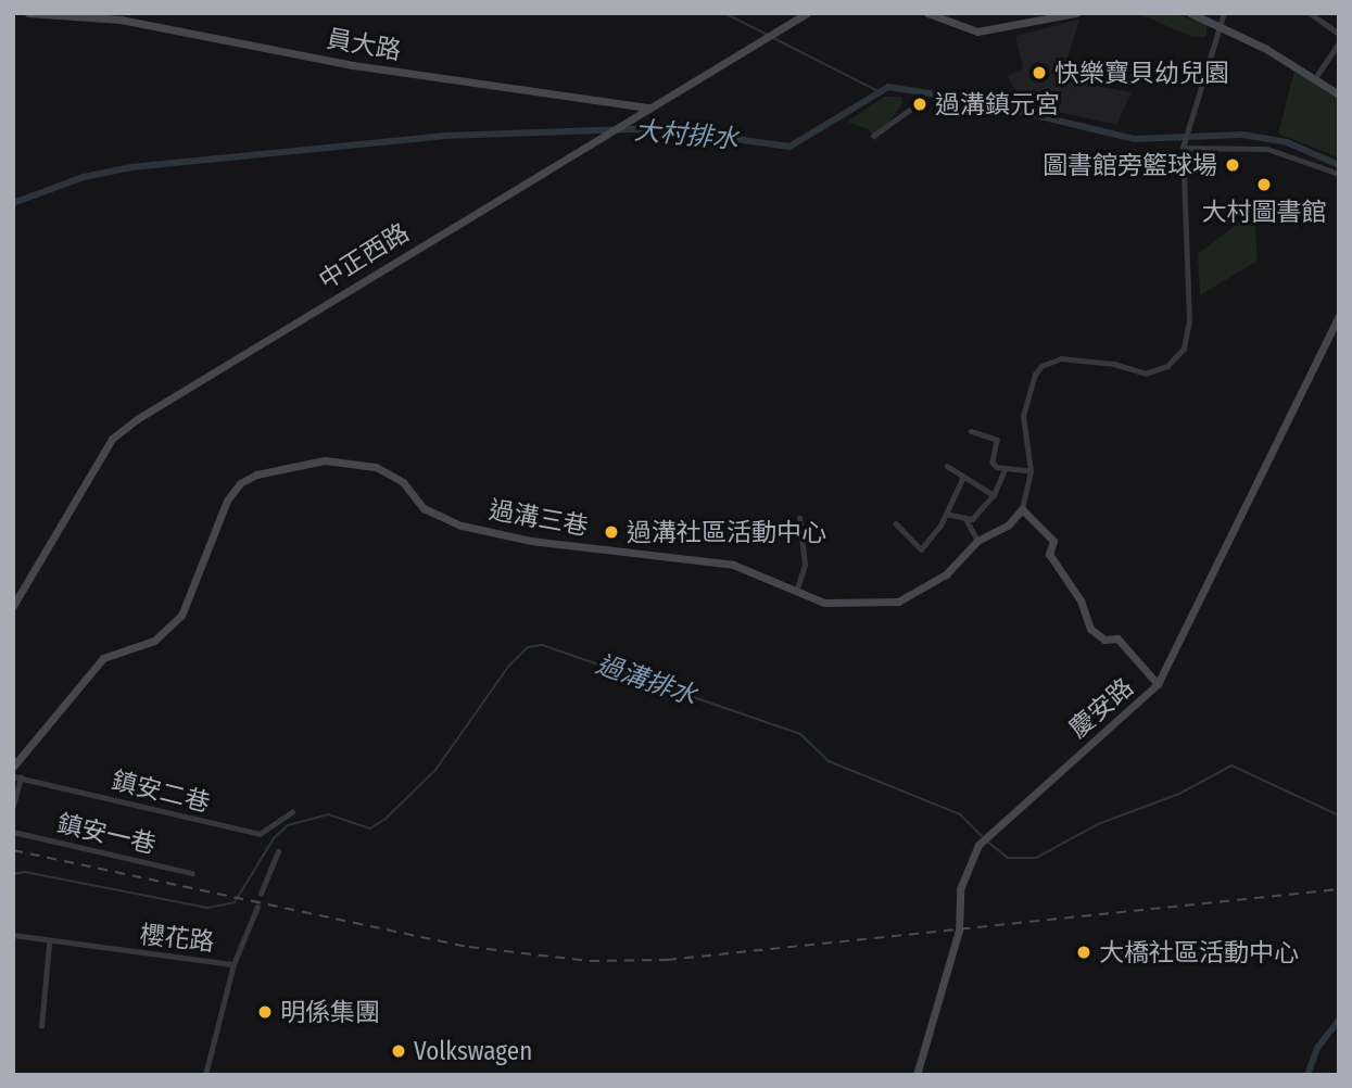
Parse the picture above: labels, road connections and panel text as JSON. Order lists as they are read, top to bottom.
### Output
{
  "streets": {
    "street": [
      "員大路",
      "中正西路",
      "過溝三巷",
      "慶安路",
      "鎮安二巷",
      "鎮安一巷",
      "櫻花路"
    ]
  },
  "crossings": [
    ["員大路", "中正西路"]
  ],
  "water": ["大村排水", "過溝排水"],
  "places": [
    "快樂寶貝幼兒園",
    "過溝鎮元宮",
    "圖書館旁籃球場",
    "大村圖書館",
    "過溝社區活動中心",
    "大橋社區活動中心",
    "明係集團",
    "Volkswagen"
  ]
}
